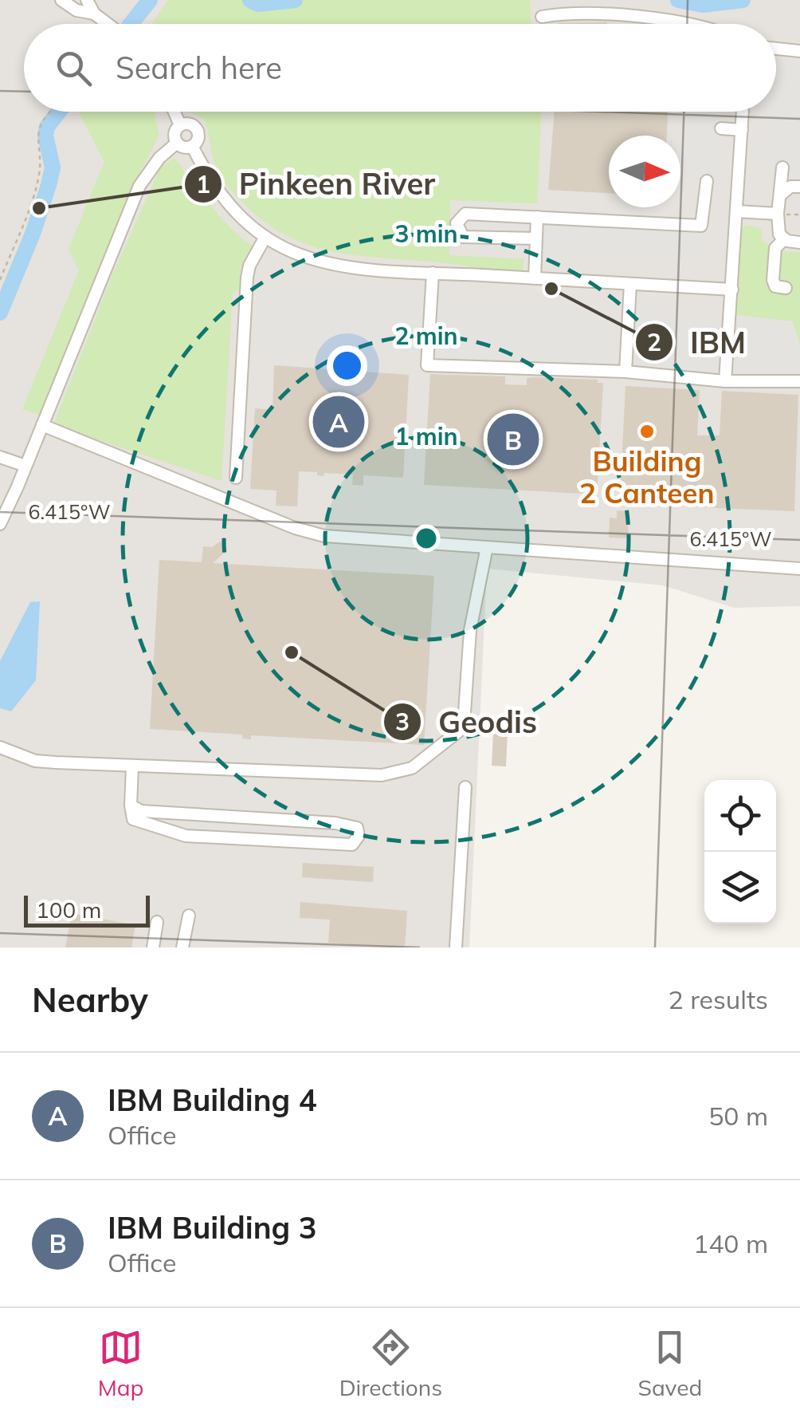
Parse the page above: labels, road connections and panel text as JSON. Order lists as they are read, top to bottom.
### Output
{
  "places": [
    "Pinkeen River",
    "IBM",
    "Building 2 Canteen",
    "Geodis"
  ],
  "scale_bar": "100 m",
  "north": "right",
  "page": {
    "search": "Search here",
    "pins": ["A", "B"],
    "scale": "100 m",
    "heading": ["Nearby", "2 results"],
    "list": [
      {
        "mark": "A",
        "name": "IBM Building 4",
        "note": "Office",
        "value": "50 m"
      },
      {
        "mark": "B",
        "name": "IBM Building 3",
        "note": "Office",
        "value": "140 m"
      }
    ],
    "nav": ["Map", "Directions", "Saved"]
  },
  "coordinates": ["6.415°W"],
  "rings": ["3 min", "2 min", "1 min"]
}
